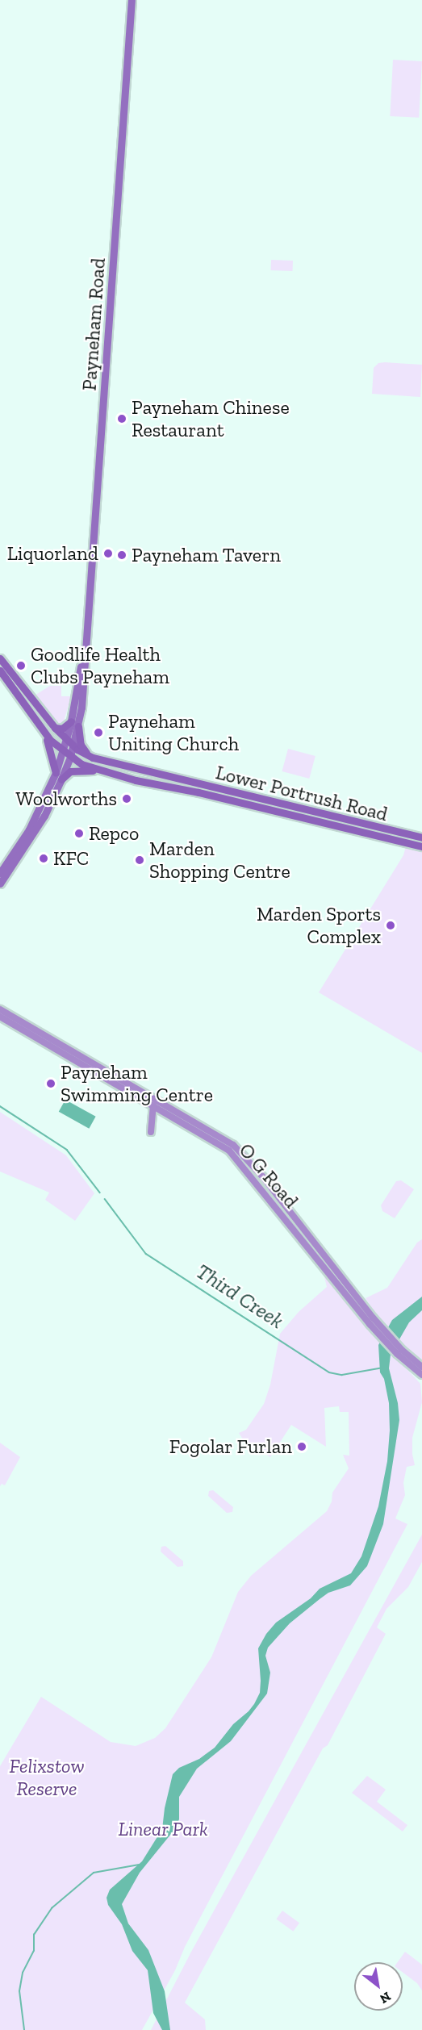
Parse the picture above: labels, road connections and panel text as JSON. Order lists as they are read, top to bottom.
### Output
{
  "streets": {
    "highway": ["Lower Portrush Road"],
    "main road": ["Payneham Road", "O G Road"]
  },
  "crossings": [
    ["Payneham Road", "Lower Portrush Road"]
  ],
  "water": ["Third Creek"],
  "parks": ["Felixstow Reserve", "Linear Park"],
  "places": [
    "Payneham Chinese Restaurant",
    "Liquorland",
    "Payneham Tavern",
    "Goodlife Health Clubs Payneham",
    "Payneham Uniting Church",
    "Woolworths",
    "Repco",
    "KFC",
    "Marden Shopping Centre",
    "Marden Sports Complex",
    "Payneham Swimming Centre",
    "Fogolar Furlan"
  ],
  "north": "bottom right"
}
